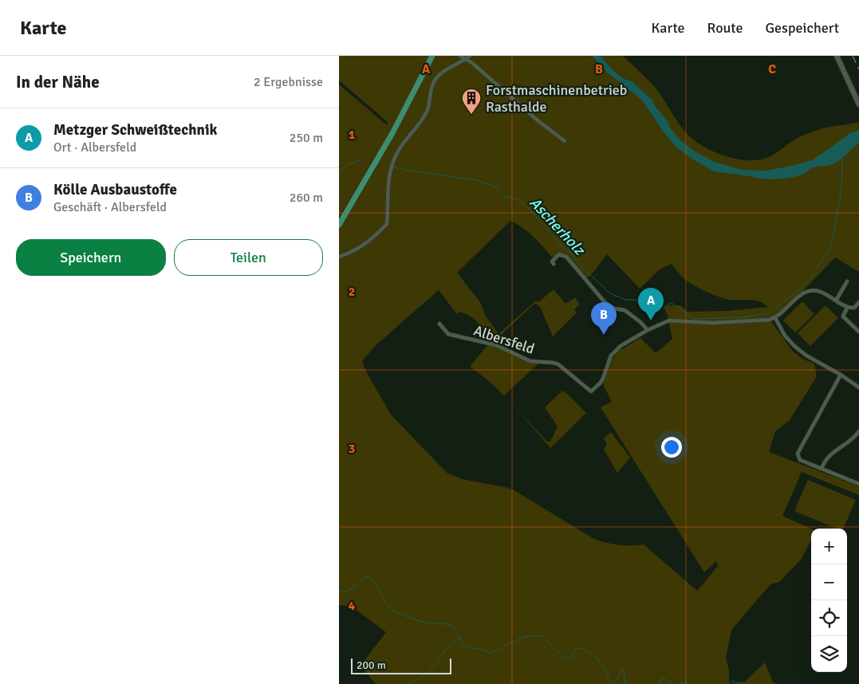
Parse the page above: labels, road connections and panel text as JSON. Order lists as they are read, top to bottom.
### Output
{
  "streets": {
    "street": ["Albersfeld"]
  },
  "water": ["Ascherholz"],
  "places": {
    "building": ["Forstmaschinenbetrieb Rasthalde"]
  },
  "scale_bar": "200 m",
  "page": {
    "header": "Karte",
    "nav": ["Karte", "Route", "Gespeichert"],
    "heading": ["In der Nähe", "2 Ergebnisse"],
    "list": [
      {
        "mark": "A",
        "name": "Metzger Schweißtechnik",
        "note": "Ort · Albersfeld",
        "value": "250 m"
      },
      {
        "mark": "B",
        "name": "Kölle Ausbaustoffe",
        "note": "Geschäft · Albersfeld",
        "value": "260 m"
      }
    ],
    "buttons": ["Speichern", "Teilen"],
    "pins": ["A", "B"],
    "map_buttons": ["+", "−"],
    "scale": "200 m"
  },
  "grid": {
    "columns": ["A", "B", "C"],
    "rows": [
      "1",
      "2",
      "3",
      "4"
    ]
  }
}
